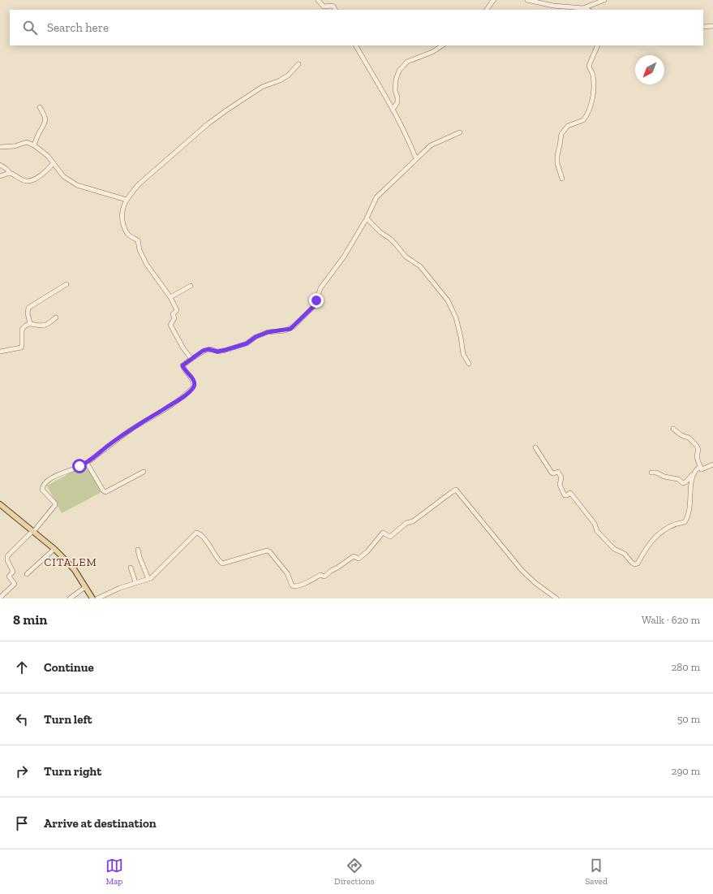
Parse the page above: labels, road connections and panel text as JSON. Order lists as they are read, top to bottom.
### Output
{
  "districts": ["CITALEM"],
  "north": "bottom left",
  "page": {
    "search": "Search here",
    "heading": ["8 min", "Walk · 620 m"],
    "list": [
      ["Continue", "280 m"],
      ["Turn left", "50 m"],
      ["Turn right", "290 m"],
      "Arrive at destination"
    ],
    "nav": ["Map", "Directions", "Saved"]
  }
}
